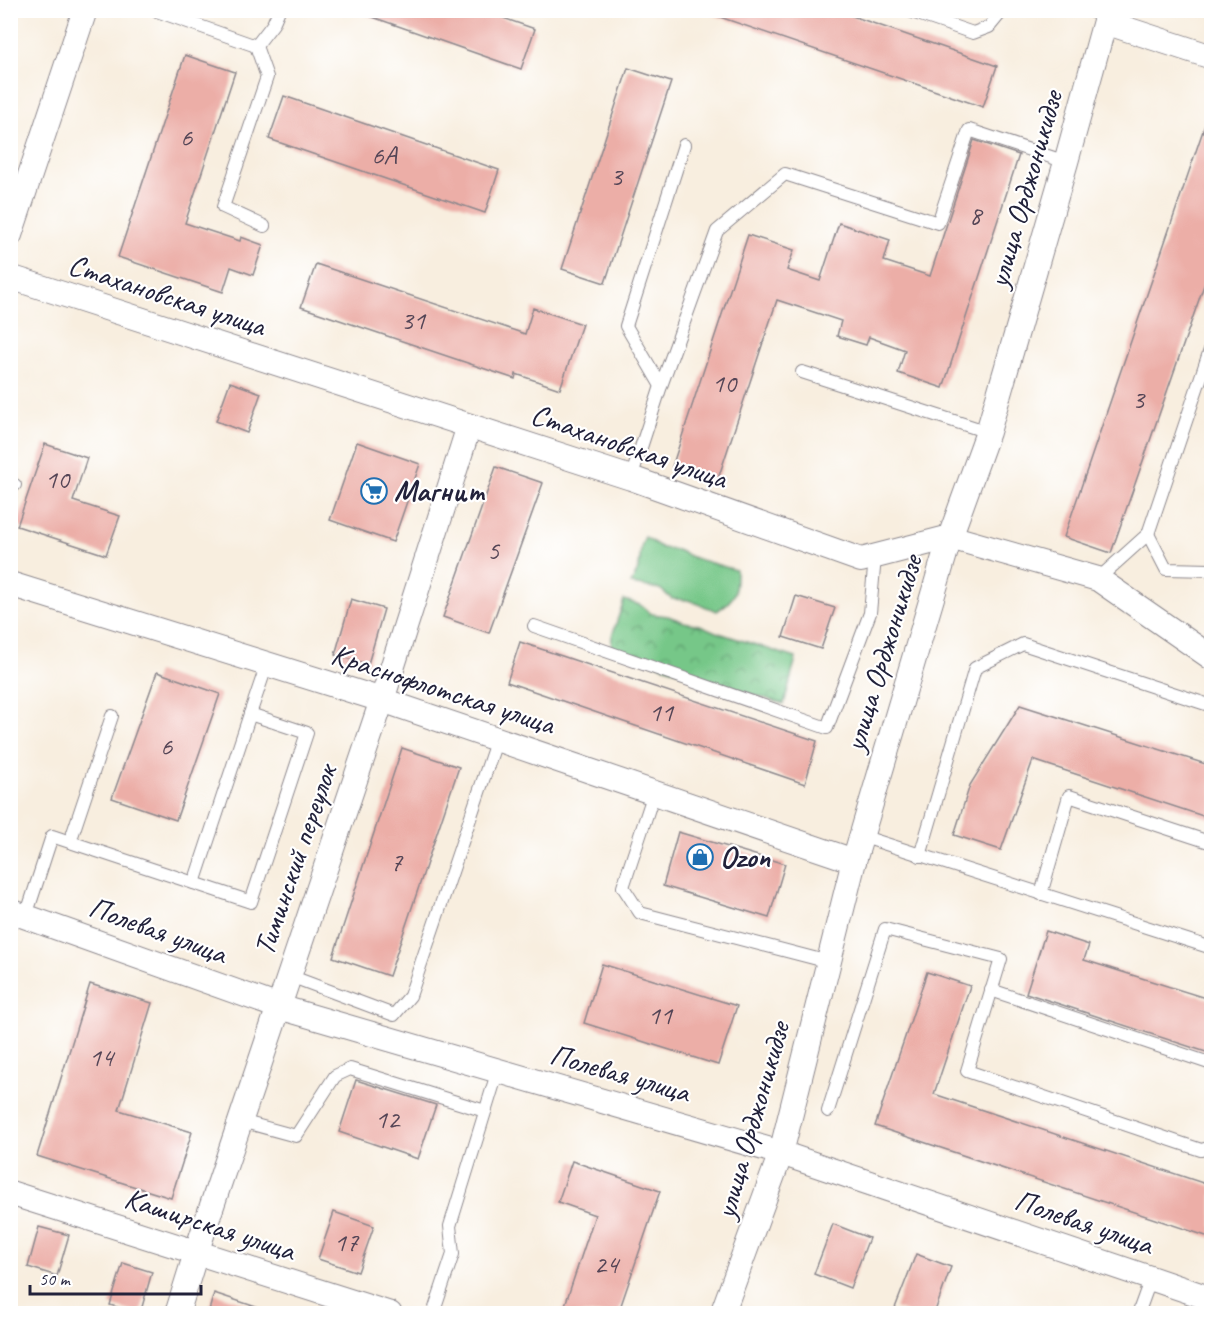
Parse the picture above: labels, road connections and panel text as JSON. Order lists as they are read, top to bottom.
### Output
{
  "streets": {
    "street": [
      "улица Орджоникидзе",
      "Стахановская улица",
      "Краснофлотская улица",
      "Тиминский переулок",
      "Полевая улица",
      "Каширская улица"
    ]
  },
  "crossings": [
    ["улица Орджоникидзе", "Стахановская улица"],
    ["улица Орджоникидзе", "Краснофлотская улица"],
    ["улица Орджоникидзе", "Полевая улица"],
    ["Стахановская улица", "Тиминский переулок"],
    ["Краснофлотская улица", "Тиминский переулок"],
    ["Тиминский переулок", "Полевая улица"],
    ["Тиминский переулок", "Каширская улица"]
  ],
  "places": {
    "supermarket": ["Магнит"],
    "shop": ["Ozon"]
  },
  "house_numbers": [
    "6",
    "6А",
    "3",
    "8",
    "31",
    "10",
    "3",
    "10",
    "5",
    "11",
    "6",
    "7",
    "11",
    "14",
    "12",
    "17",
    "24"
  ],
  "scale_bar": "50 m"
}
